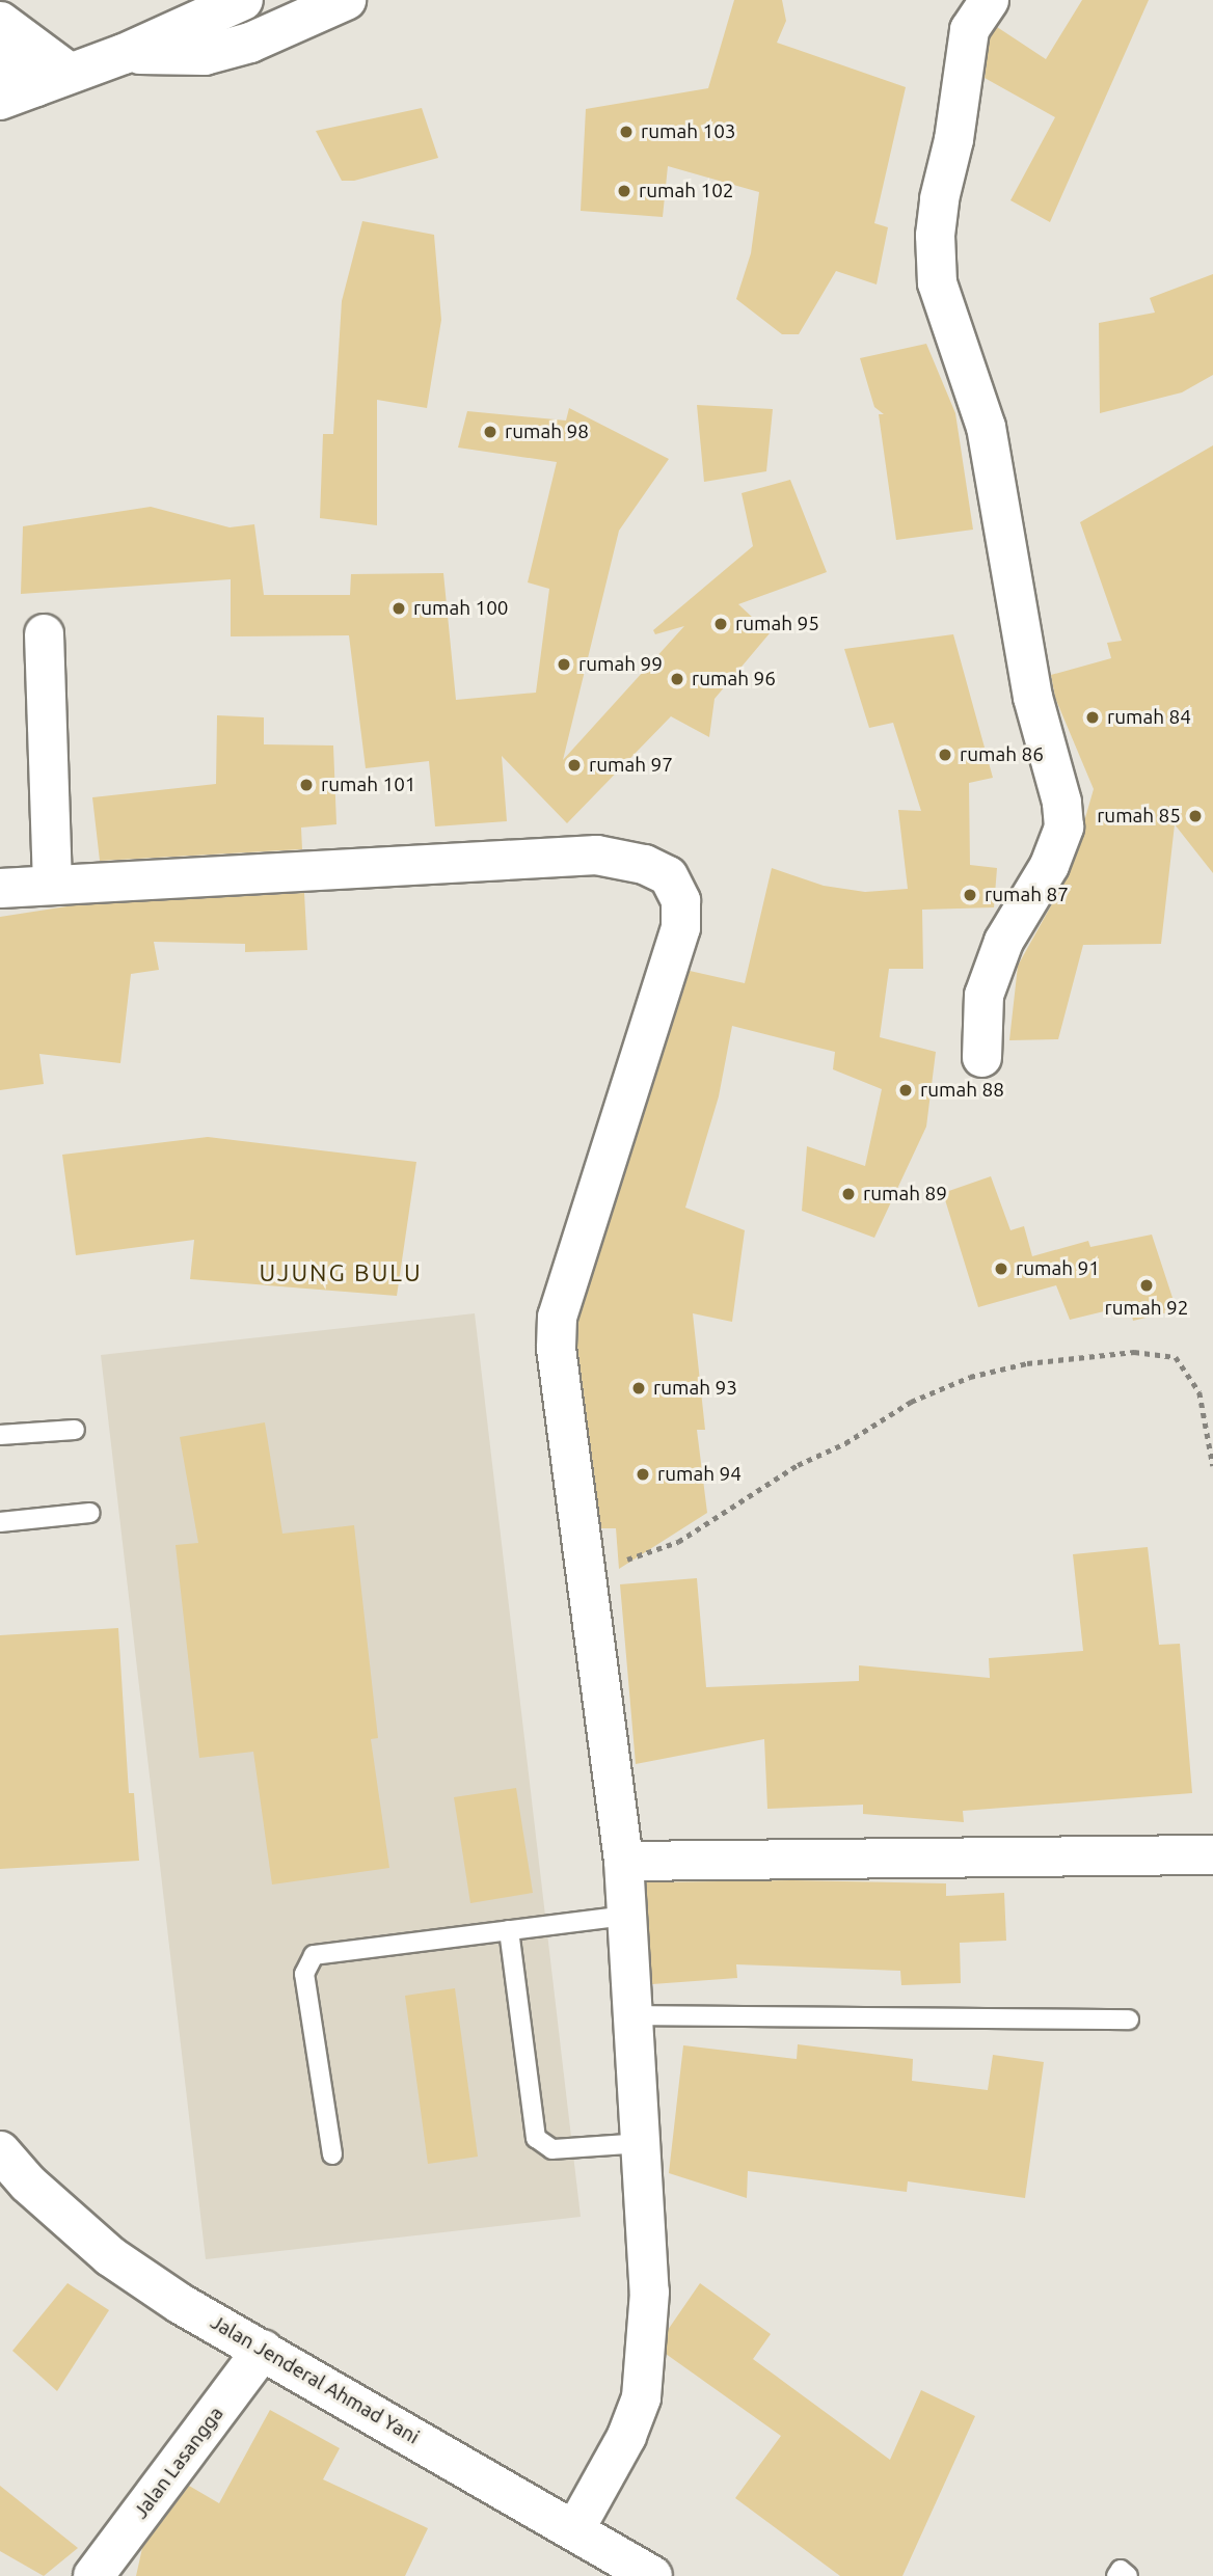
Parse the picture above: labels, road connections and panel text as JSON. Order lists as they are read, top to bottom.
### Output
{
  "streets": {
    "main road": ["Jalan Jenderal Ahmad Yani", "Jalan Lasangga"]
  },
  "crossings": [
    ["Jalan Jenderal Ahmad Yani", "Jalan Lasangga"]
  ],
  "districts": ["UJUNG BULU"],
  "places": [
    "rumah 103",
    "rumah 102",
    "rumah 98",
    "rumah 100",
    "rumah 95",
    "rumah 99",
    "rumah 96",
    "rumah 84",
    "rumah 86",
    "rumah 97",
    "rumah 101",
    "rumah 85",
    "rumah 87",
    "rumah 88",
    "rumah 89",
    "rumah 91",
    "rumah 92",
    "rumah 93",
    "rumah 94"
  ]
}
